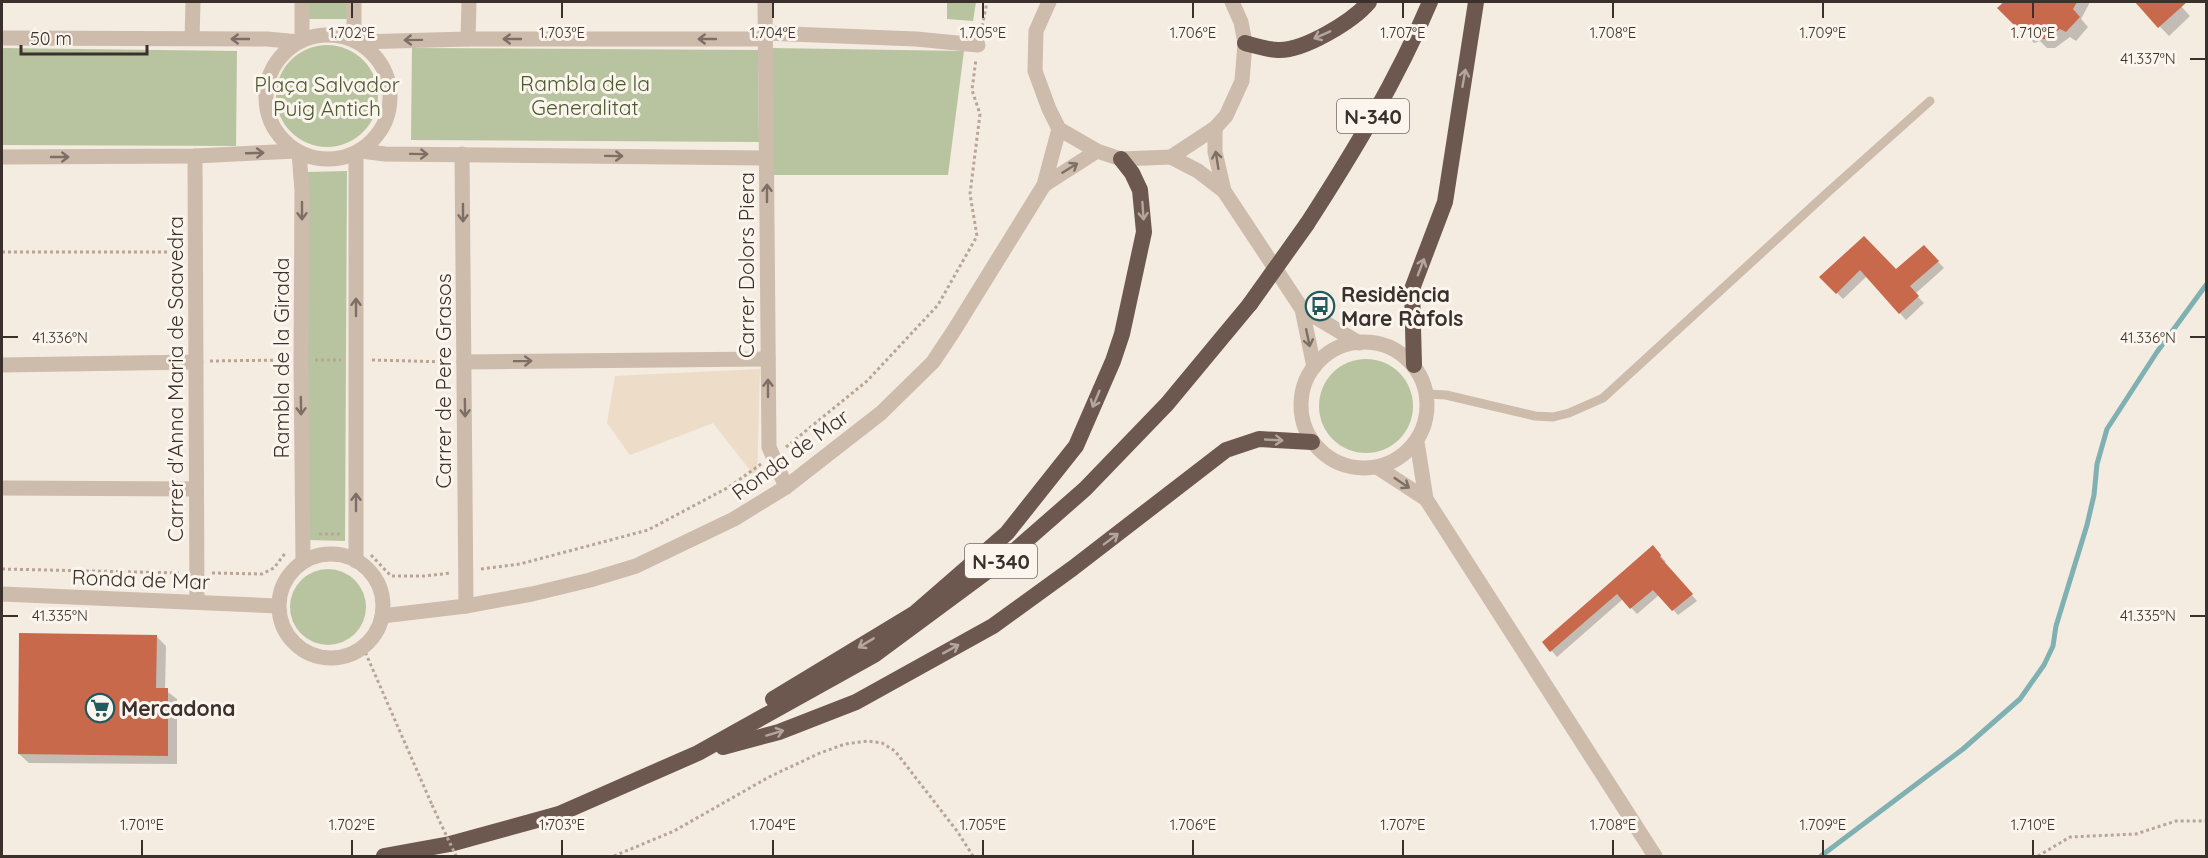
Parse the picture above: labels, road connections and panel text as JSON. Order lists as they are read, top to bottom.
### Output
{
  "streets": {
    "highway": ["N-340"],
    "street": [
      "Carrer Dolors Piera",
      "Rambla de la Girada",
      "Carrer d'Anna Maria de Saavedra",
      "Carrer de Pere Grasos",
      "Ronda de Mar"
    ]
  },
  "crossings": [
    ["Carrer Dolors Piera", "Ronda de Mar"],
    ["Rambla de la Girada", "Ronda de Mar"],
    ["Carrer d'Anna Maria de Saavedra", "Ronda de Mar"],
    ["Carrer de Pere Grasos", "Ronda de Mar"]
  ],
  "one_way": ["Carrer Dolors Piera"],
  "parks": ["Rambla de la Generalitat", "Plaça Salvador Puig Antich"],
  "places": {
    "bus stop": ["Residència Mare Ràfols"],
    "supermarket": ["Mercadona"]
  },
  "scale_bar": "50 m",
  "coordinates": [
    "1.702°E",
    "1.703°E",
    "1.704°E",
    "1.705°E",
    "1.706°E",
    "1.707°E",
    "1.708°E",
    "1.709°E",
    "1.710°E",
    "41.337°N",
    "41.336°N",
    "41.335°N",
    "1.701°E"
  ]
}
